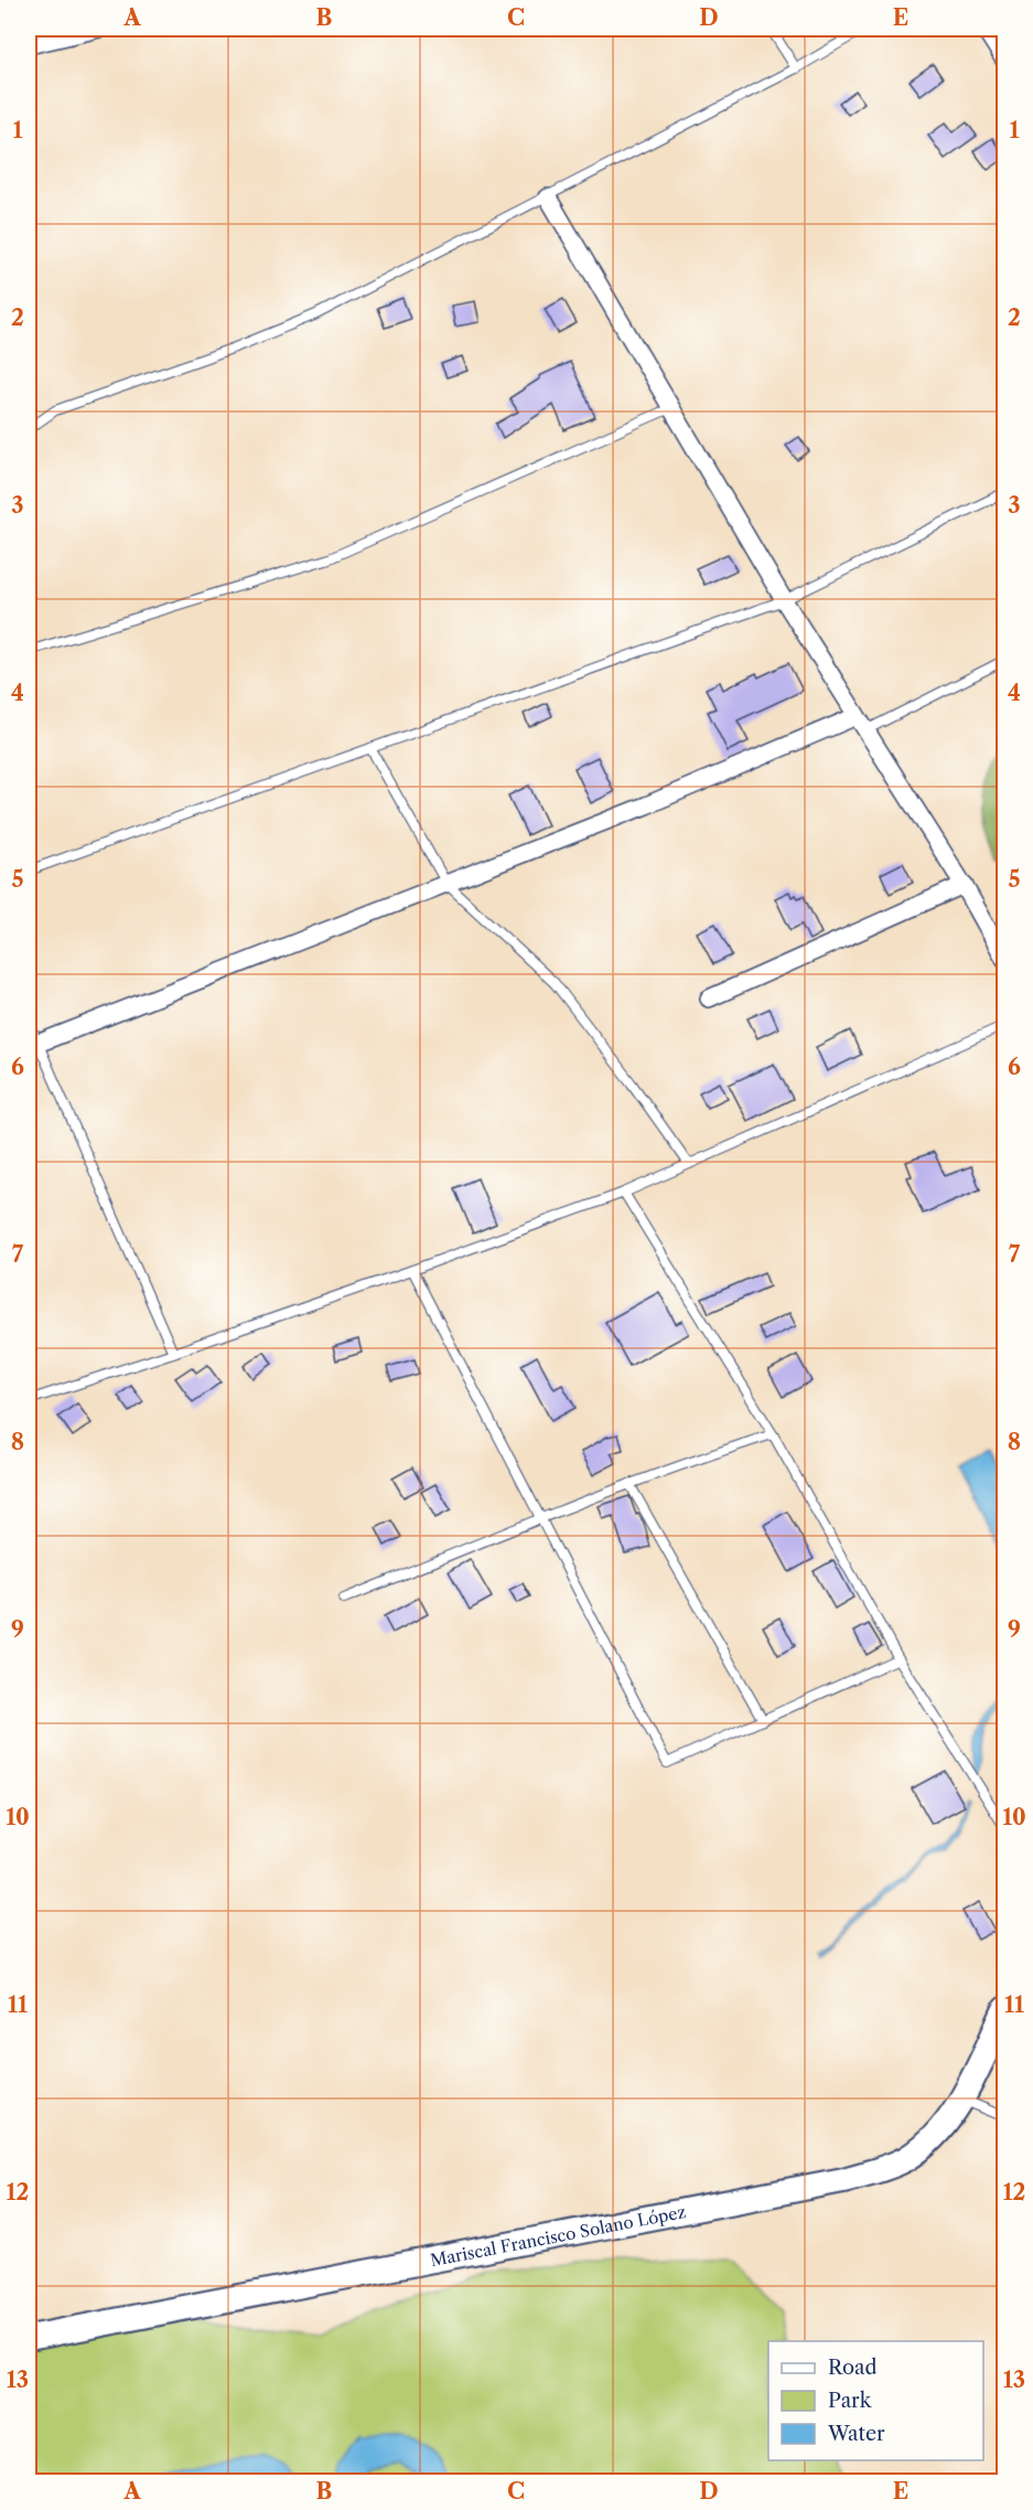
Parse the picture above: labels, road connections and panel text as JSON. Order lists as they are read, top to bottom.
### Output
{
  "streets": {
    "main road": ["Mariscal Francisco Solano López"]
  },
  "legend": ["Road", "Park", "Water"],
  "grid": {
    "columns": [
      "A",
      "B",
      "C",
      "D",
      "E"
    ],
    "rows": [
      "1",
      "2",
      "3",
      "4",
      "5",
      "6",
      "7",
      "8",
      "9",
      "10",
      "11",
      "12",
      "13"
    ]
  }
}
